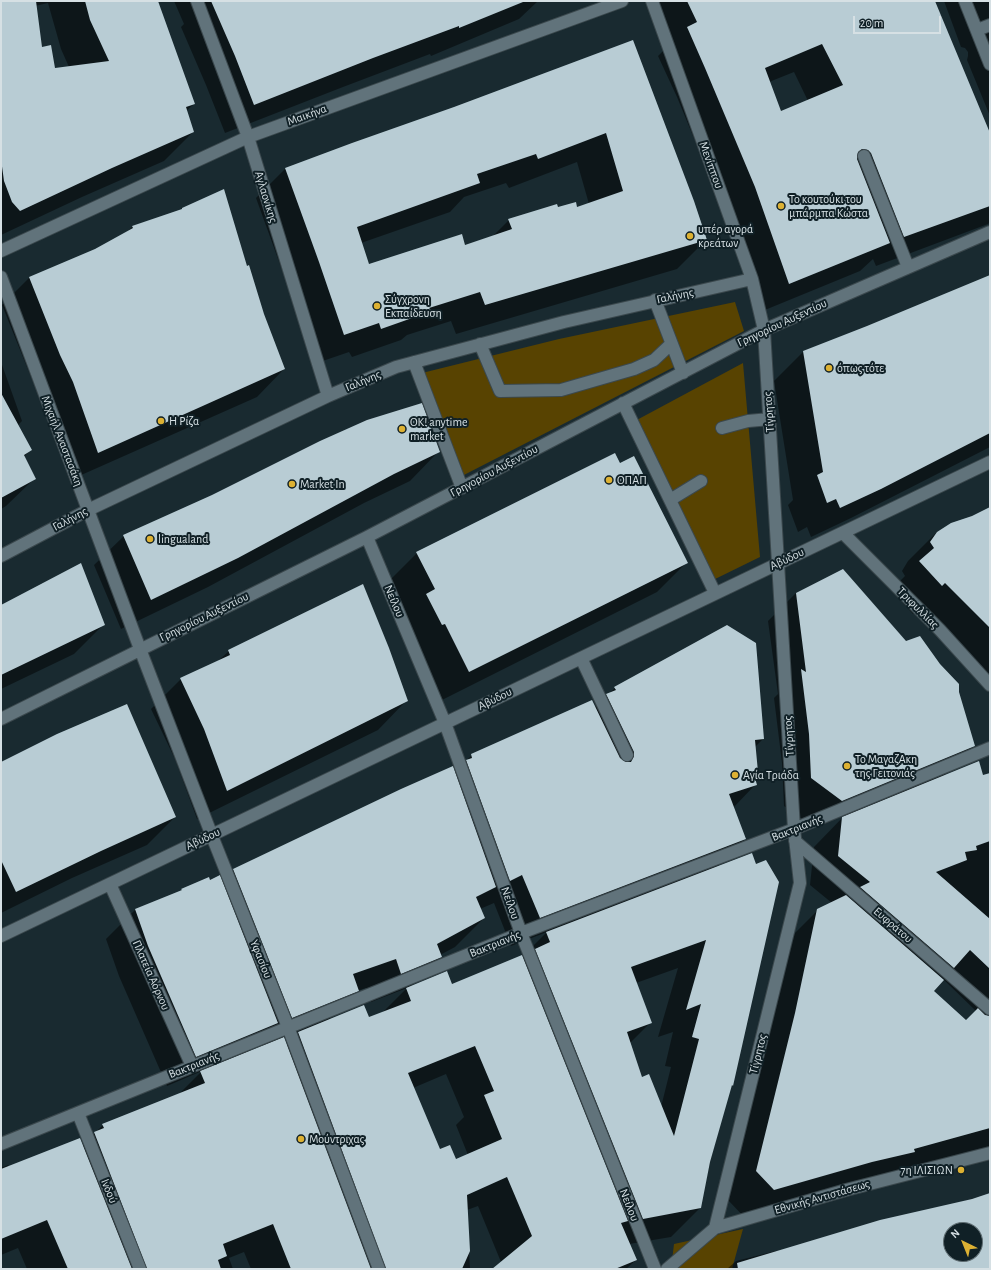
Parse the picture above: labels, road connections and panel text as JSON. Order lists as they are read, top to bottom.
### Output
{
  "streets": {
    "street": [
      "Μαικήνα",
      "Μενίππου",
      "Αγλαονίκης",
      "Γαλήνης",
      "Γρηγορίου Αυξεντίου",
      "Τίγρητος",
      "Μιχαήλ Αναστασάκη",
      "Αβύδου",
      "Νείλου",
      "Τριφυλλίας",
      "Βακτριανής",
      "Ευφράτου",
      "Υφασίου",
      "Πλατεία Αόρνου",
      "Ινδού",
      "Εθνικής Αντιστάσεως"
    ]
  },
  "crossings": [
    ["Μαικήνα", "Αγλαονίκης"],
    ["Μενίππου", "Γαλήνης"],
    ["Μενίππου", "Γρηγορίου Αυξεντίου"],
    ["Μενίππου", "Τίγρητος"],
    ["Αγλαονίκης", "Γαλήνης"],
    ["Γαλήνης", "Μιχαήλ Αναστασάκη"],
    ["Γρηγορίου Αυξεντίου", "Τίγρητος"],
    ["Γρηγορίου Αυξεντίου", "Μιχαήλ Αναστασάκη"],
    ["Γρηγορίου Αυξεντίου", "Νείλου"],
    ["Γρηγορίου Αυξεντίου", "Υφασίου"],
    ["Τίγρητος", "Αβύδου"],
    ["Τίγρητος", "Βακτριανής"],
    ["Τίγρητος", "Ευφράτου"],
    ["Τίγρητος", "Εθνικής Αντιστάσεως"],
    ["Μιχαήλ Αναστασάκη", "Υφασίου"],
    ["Αβύδου", "Νείλου"],
    ["Αβύδου", "Τριφυλλίας"],
    ["Αβύδου", "Υφασίου"],
    ["Αβύδου", "Πλατεία Αόρνου"],
    ["Νείλου", "Βακτριανής"],
    ["Βακτριανής", "Ευφράτου"],
    ["Βακτριανής", "Υφασίου"],
    ["Βακτριανής", "Πλατεία Αόρνου"],
    ["Βακτριανής", "Ινδού"]
  ],
  "places": [
    "Το κουτούκι του μπάρμπα Κώστα",
    "υπέρ αγορά κρεάτων",
    "Σύγχρονη Εκπαίδευση",
    "όπως τότε",
    "Η Ρίζα",
    "OK! anytime market",
    "ΟΠΑΠ",
    "Market In",
    "lingualand",
    "Το ΜαγαζΑκη της Γειτονιάς",
    "Αγία Τριάδα",
    "Μούντριχας",
    "7η ΙΛΙΣΙΩΝ"
  ],
  "scale_bar": "20 m",
  "north": "top left"
}
